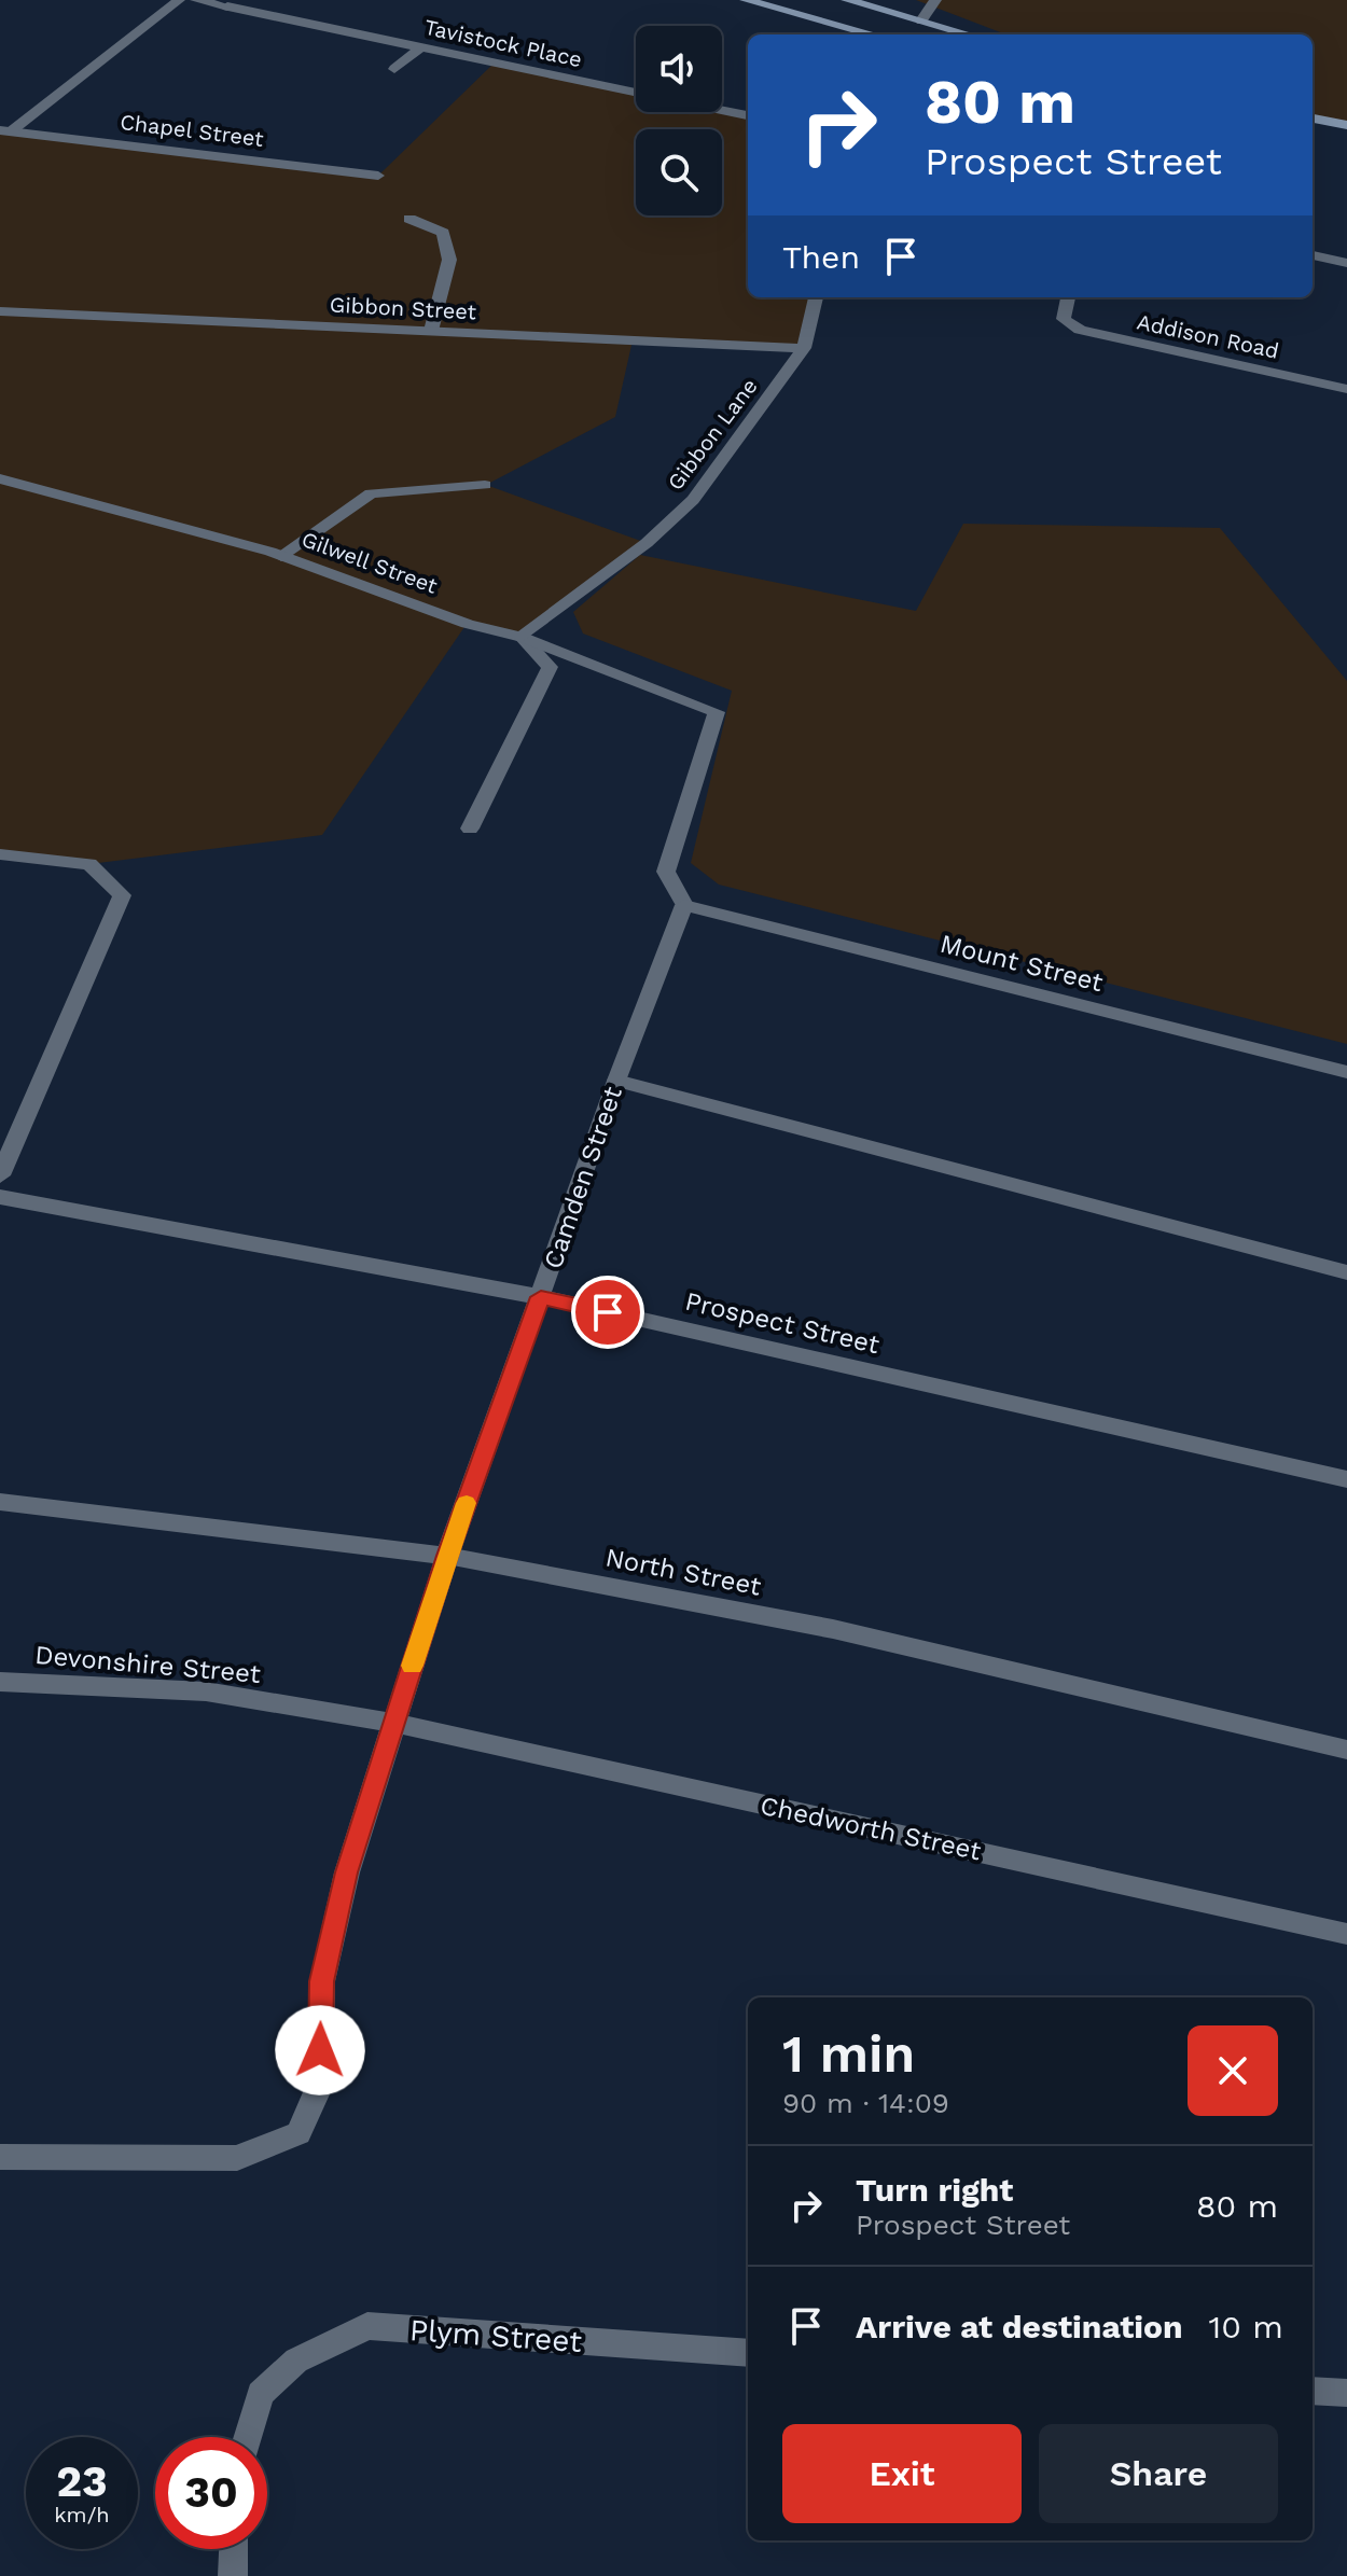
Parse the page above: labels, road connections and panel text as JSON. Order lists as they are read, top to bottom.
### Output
{
  "streets": {
    "street": [
      "Tavistock Place",
      "Chapel Street",
      "Gibbon Street",
      "Addison Road",
      "Gibbon Lane",
      "Gilwell Street",
      "Mount Street",
      "Camden Street",
      "Prospect Street",
      "North Street",
      "Devonshire Street",
      "Chedworth Street",
      "Plym Street"
    ]
  },
  "crossings": [
    ["Gibbon Street", "Gibbon Lane"],
    ["Gibbon Lane", "Gilwell Street"],
    ["Gilwell Street", "Mount Street"],
    ["Gilwell Street", "Camden Street"],
    ["Mount Street", "Camden Street"],
    ["Camden Street", "Prospect Street"],
    ["Camden Street", "North Street"],
    ["Camden Street", "Devonshire Street"],
    ["Camden Street", "Chedworth Street"],
    ["Devonshire Street", "Chedworth Street"]
  ],
  "page": {
    "turn": ["80 m", "Prospect Street"],
    "then": "Then",
    "heading": ["1 min", "90 m · 14:09"],
    "list": [
      {
        "name": "Turn right",
        "note": "Prospect Street",
        "value": "80 m"
      },
      {
        "name": "Arrive at destination",
        "value": "10 m"
      }
    ],
    "buttons": ["Exit", "Share"],
    "speed": "23 km/h",
    "limit": "30"
  }
}
